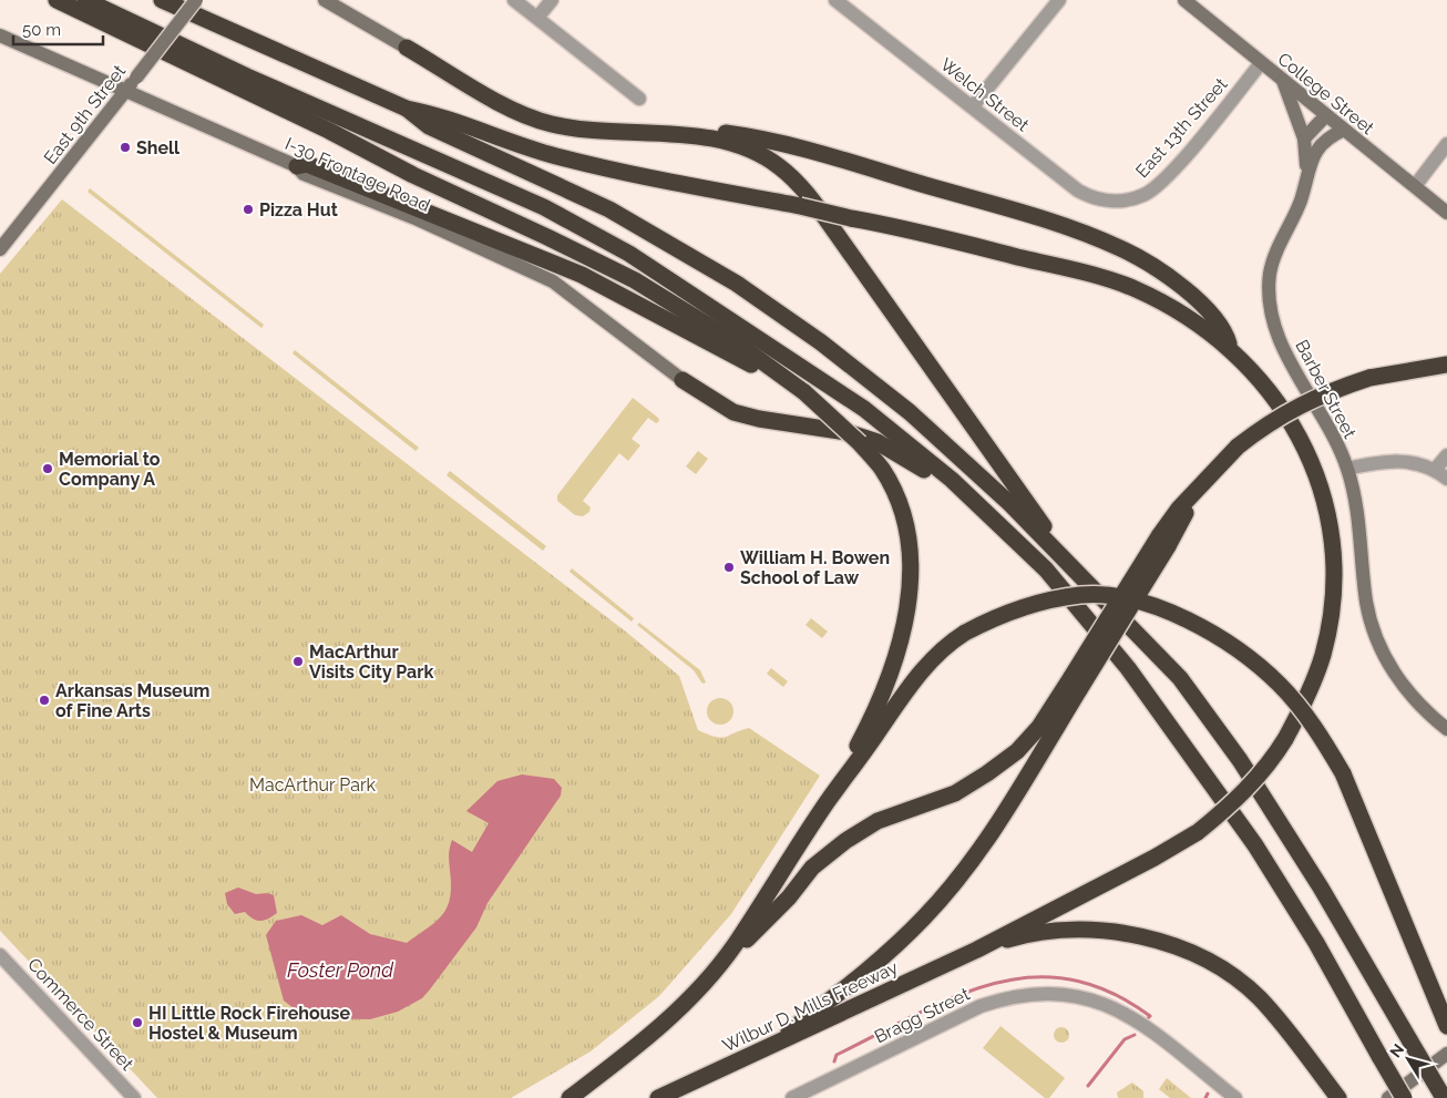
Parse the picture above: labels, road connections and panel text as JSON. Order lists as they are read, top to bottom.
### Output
{
  "streets": {
    "highway": ["Wilbur D. Mills Freeway"],
    "main road": [
      "College Street",
      "East 9th Street",
      "I-30 Frontage Road",
      "Barber Street"
    ],
    "street": [
      "Welch Street",
      "East 13th Street",
      "Commerce Street",
      "Bragg Street"
    ]
  },
  "crossings": [
    ["College Street", "East 13th Street"],
    ["College Street", "Barber Street"],
    ["Welch Street", "East 13th Street"],
    ["East 9th Street", "I-30 Frontage Road"]
  ],
  "water": ["Foster Pond"],
  "parks": ["MacArthur Park"],
  "places": [
    "Shell",
    "Pizza Hut",
    "Memorial to Company A",
    "William H. Bowen School of Law",
    "MacArthur Visits City Park",
    "Arkansas Museum of Fine Arts",
    "HI Little Rock Firehouse Hostel & Museum"
  ],
  "scale_bar": "50 m",
  "north": "top left"
}
